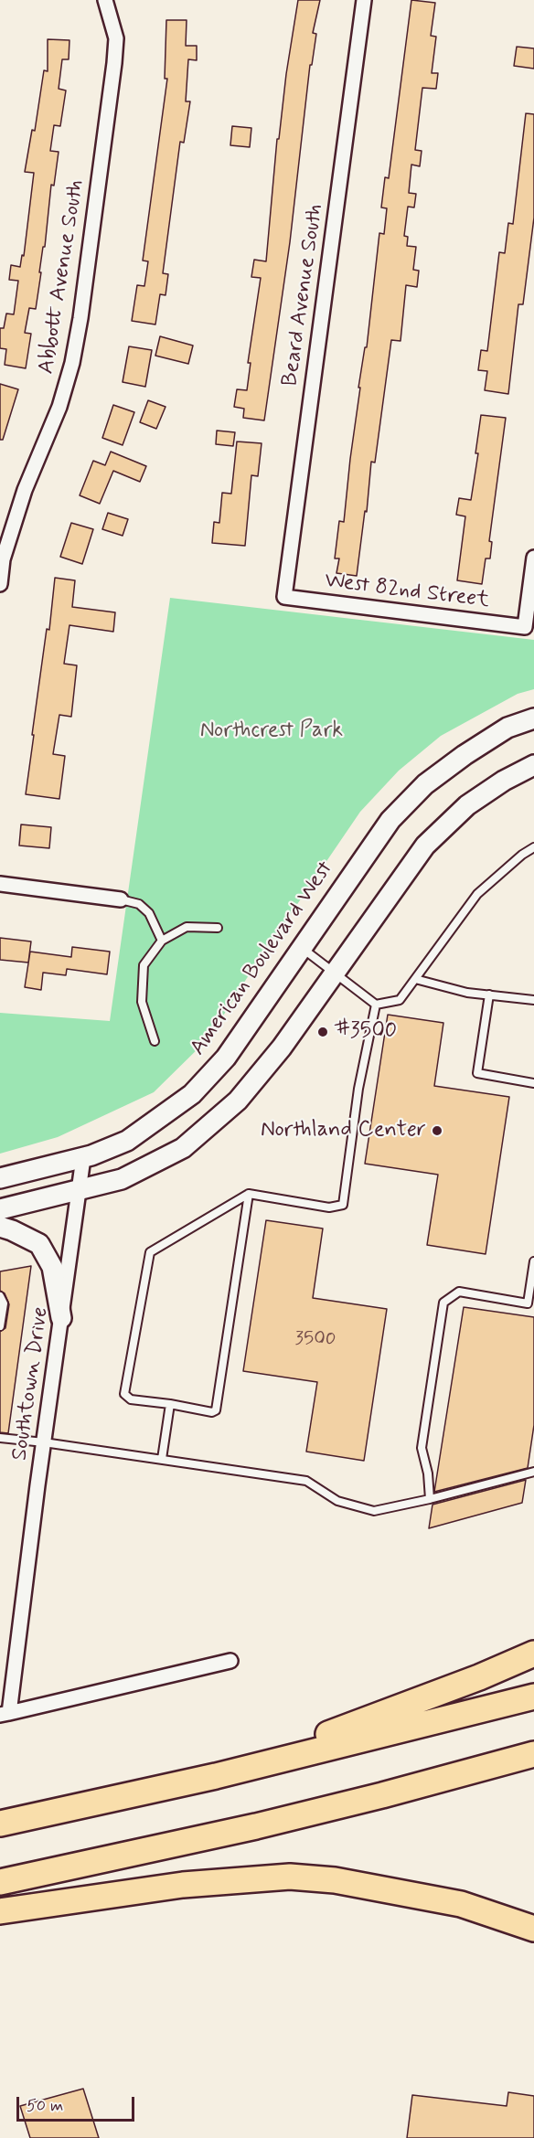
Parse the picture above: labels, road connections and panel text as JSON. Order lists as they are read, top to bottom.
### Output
{
  "streets": {
    "main road": ["American Boulevard West"],
    "street": [
      "Abbott Avenue South",
      "Beard Avenue South",
      "West 82nd Street",
      "Southtown Drive"
    ]
  },
  "crossings": [
    ["Beard Avenue South", "West 82nd Street"],
    ["American Boulevard West", "Southtown Drive"]
  ],
  "parks": ["Northcrest Park"],
  "places": ["#3500", "Northland Center"],
  "house_numbers": ["3500"],
  "scale_bar": "50 m"
}
